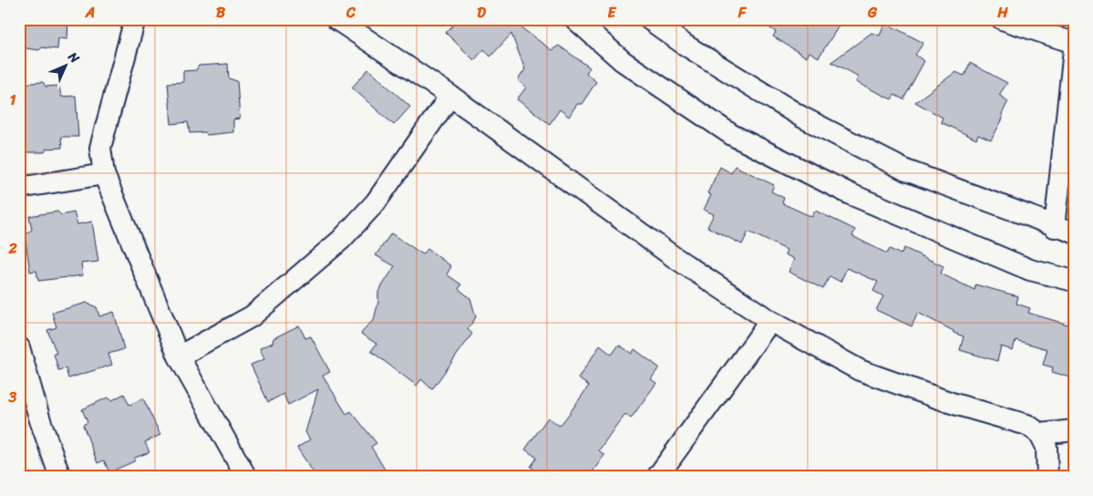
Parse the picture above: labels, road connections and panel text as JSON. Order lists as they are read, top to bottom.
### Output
{
  "north": "top right",
  "grid": {
    "columns": [
      "A",
      "B",
      "C",
      "D",
      "E",
      "F",
      "G",
      "H"
    ],
    "rows": ["1", "2", "3"]
  }
}
